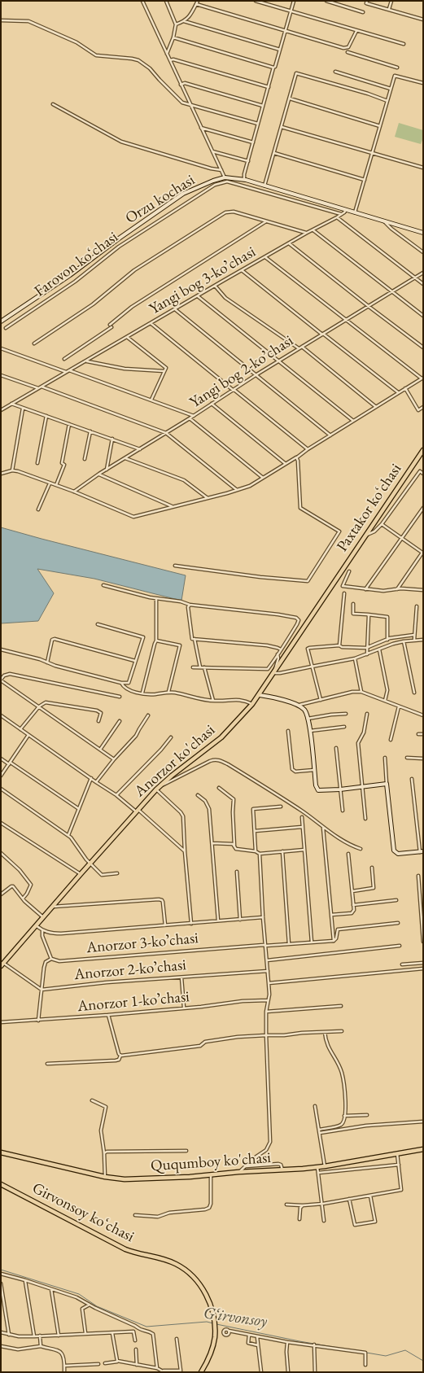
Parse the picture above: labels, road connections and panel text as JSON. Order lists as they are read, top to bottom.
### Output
{
  "streets": {
    "main road": [
      "Orzu kochasi",
      "Paxtakor koʻchasi",
      "Anorzor ko'chasi",
      "Ququmboy ko'chasi",
      "Girvonsoy koʻchasi"
    ],
    "street": [
      "Farovon koʻchasi",
      "Yangi bog 3-koʼchasi",
      "Yangi bog 2-koʼchasi",
      "Аnorzor 3-koʼchasi",
      "Аnorzor 2-koʼchasi",
      "Аnorzor 1-koʼchasi"
    ]
  },
  "crossings": [
    ["Orzu kochasi", "Yangi bog 3-koʼchasi"],
    ["Farovon koʻchasi", "Yangi bog 3-koʼchasi"],
    ["Paxtakor koʻchasi", "Anorzor ko'chasi"]
  ],
  "water": ["G‘irvonsoy"]
}
